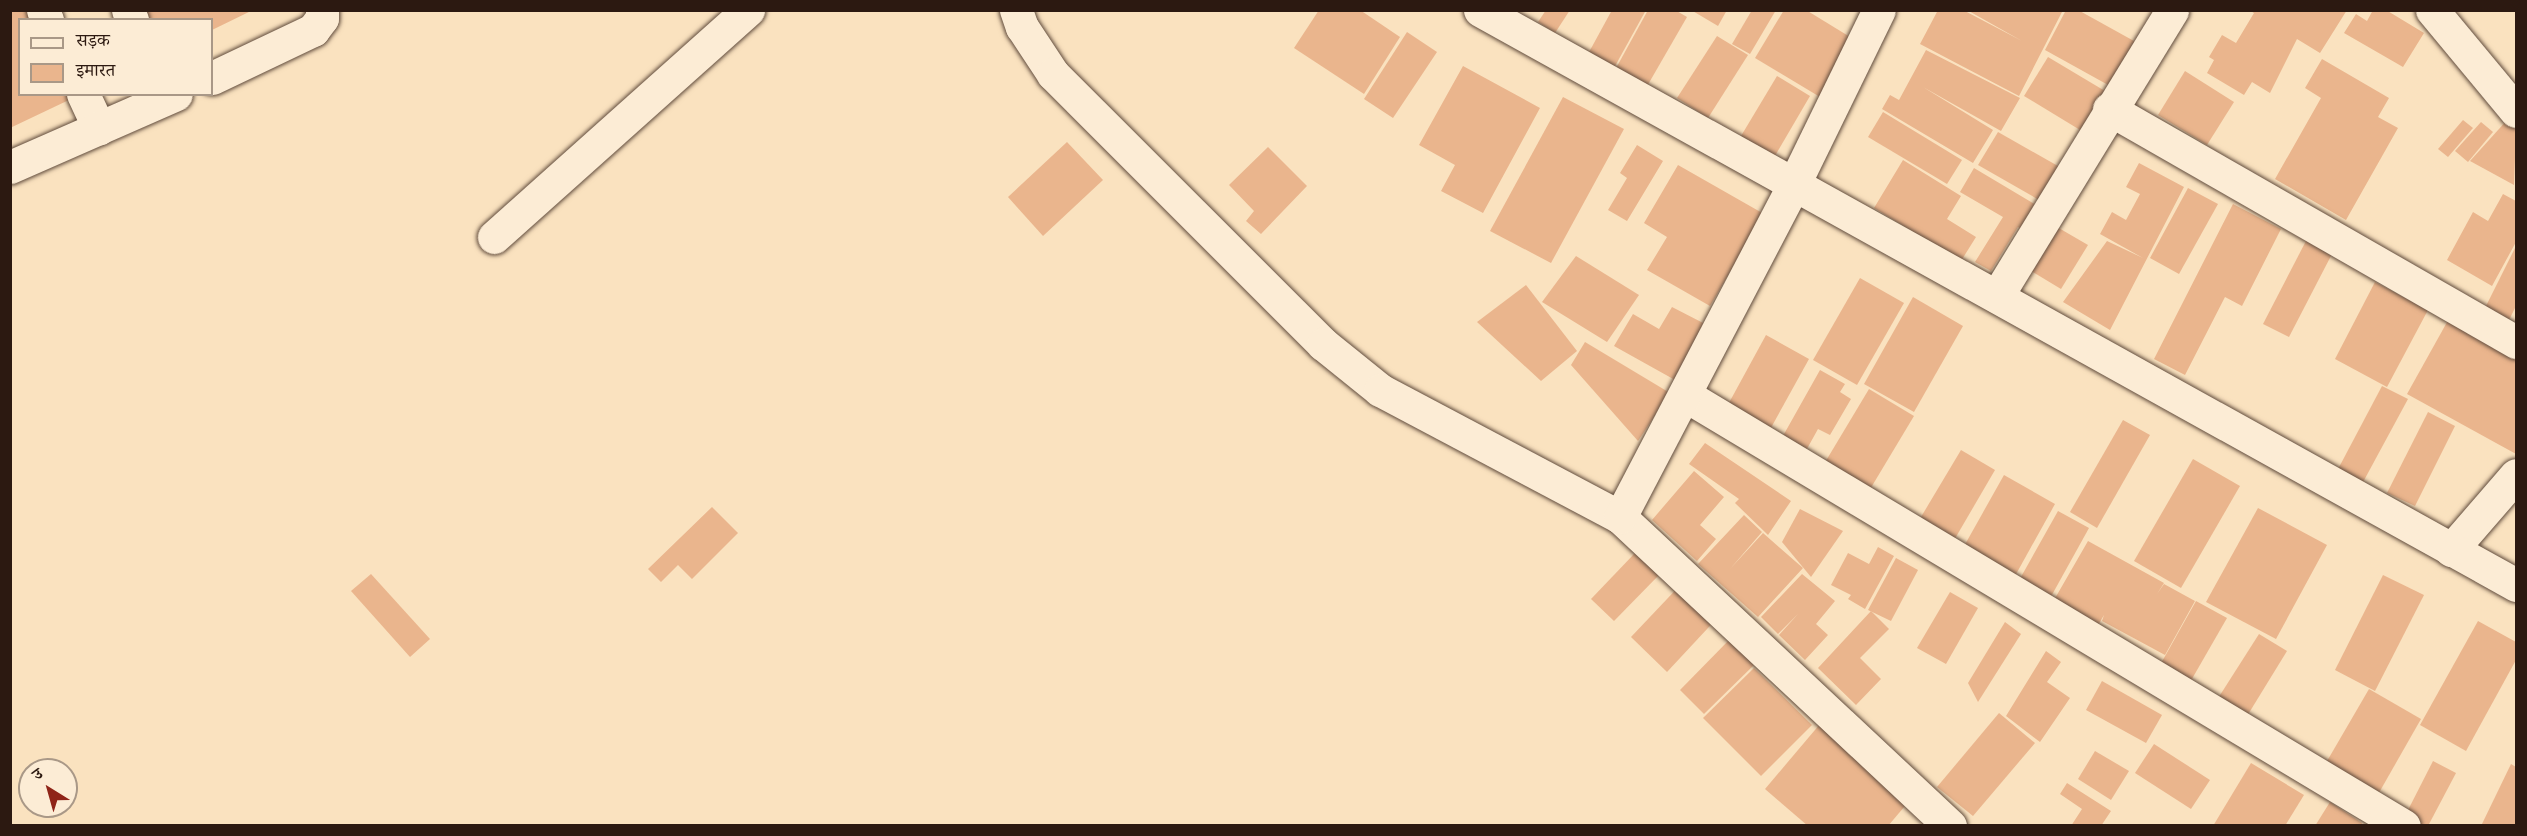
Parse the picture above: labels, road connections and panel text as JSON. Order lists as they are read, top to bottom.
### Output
{
  "legend": ["सड़क", "इमारत"],
  "north": "top left"
}
